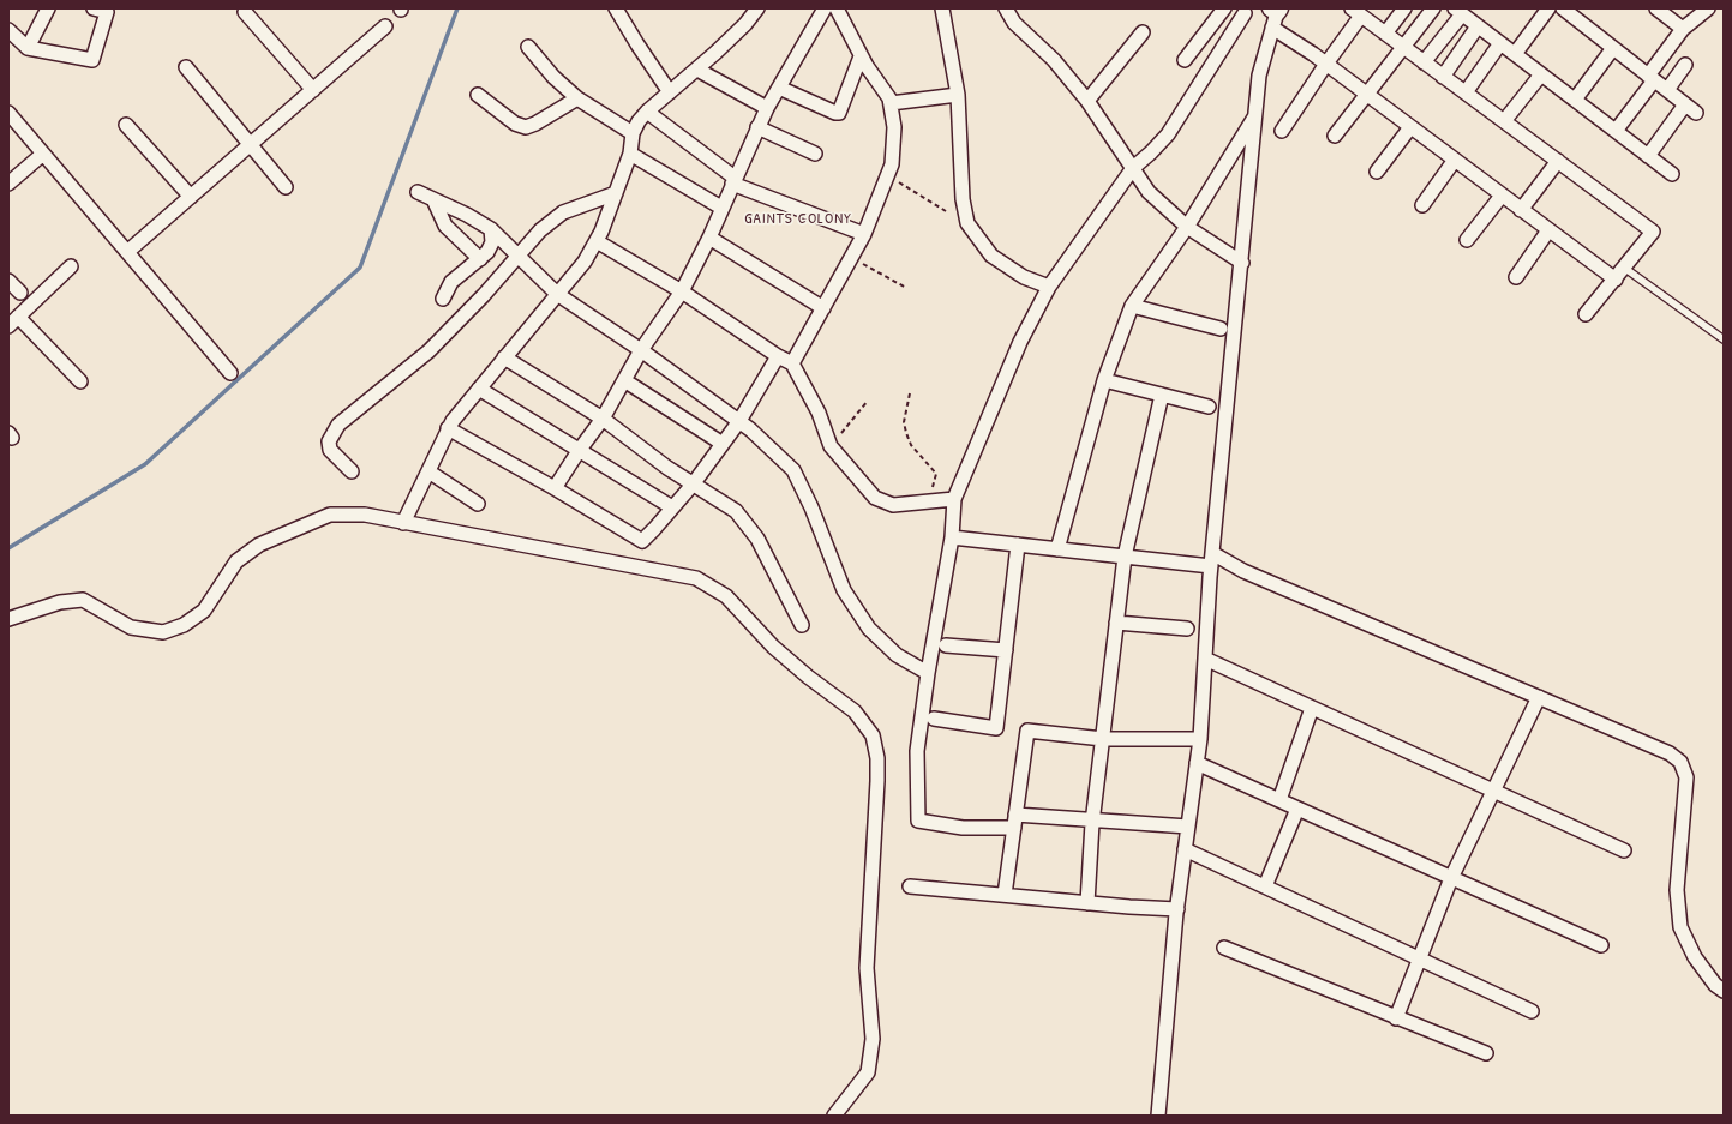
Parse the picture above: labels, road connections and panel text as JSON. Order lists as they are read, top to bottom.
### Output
{
  "districts": ["GAINTS COLONY"]
}
